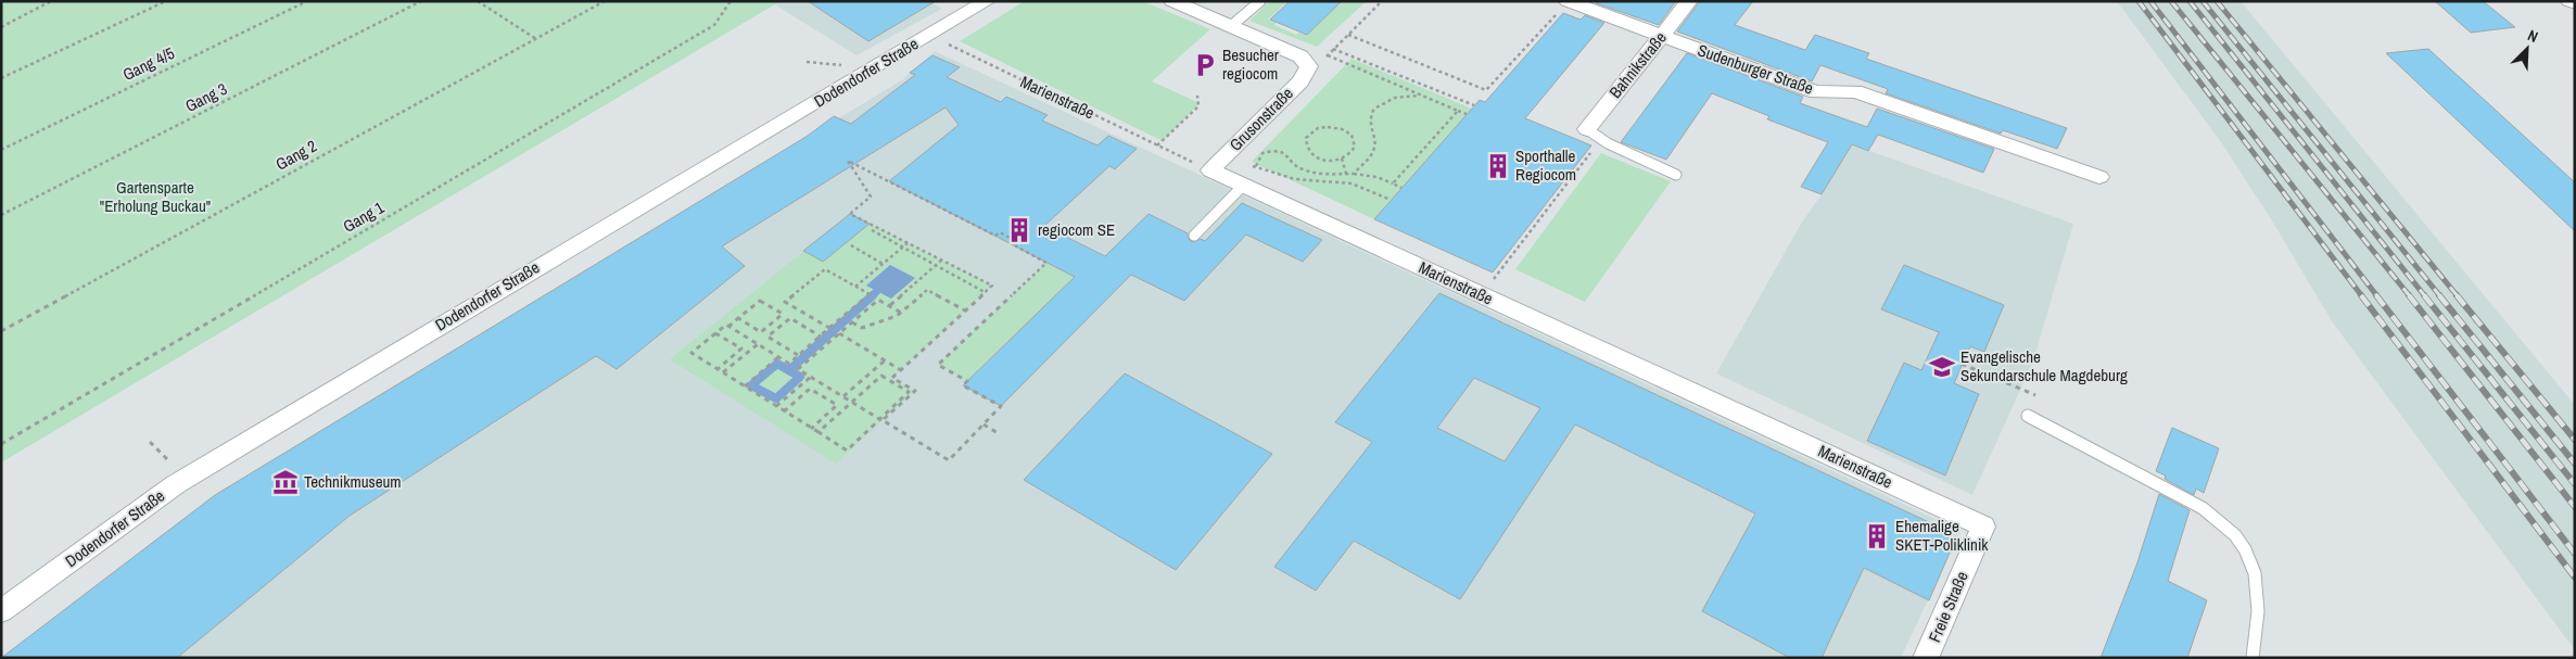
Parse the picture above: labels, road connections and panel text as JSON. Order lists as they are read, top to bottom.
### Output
{
  "streets": {
    "street": [
      "Bahnikstraße",
      "Sudenburger Straße",
      "Dodendorfer Straße",
      "Marienstraße",
      "Grusonstraße",
      "Freie Straße"
    ],
    "path": [
      "Gang 4/5",
      "Gang 3",
      "Gang 2",
      "Gang 1"
    ]
  },
  "crossings": [
    ["Bahnikstraße", "Sudenburger Straße"],
    ["Dodendorfer Straße", "Marienstraße"],
    ["Marienstraße", "Grusonstraße"],
    ["Marienstraße", "Freie Straße"]
  ],
  "parks": ["Gartensparte \"Erholung Buckau\""],
  "places": {
    "parking": ["Besucher regiocom"],
    "building": ["Sporthalle Regiocom", "regiocom SE", "Ehemalige SKET-Poliklinik"],
    "school or university": ["Evangelische Sekundarschule Magdeburg"],
    "museum": ["Technikmuseum"]
  },
  "north": "top right"
}
